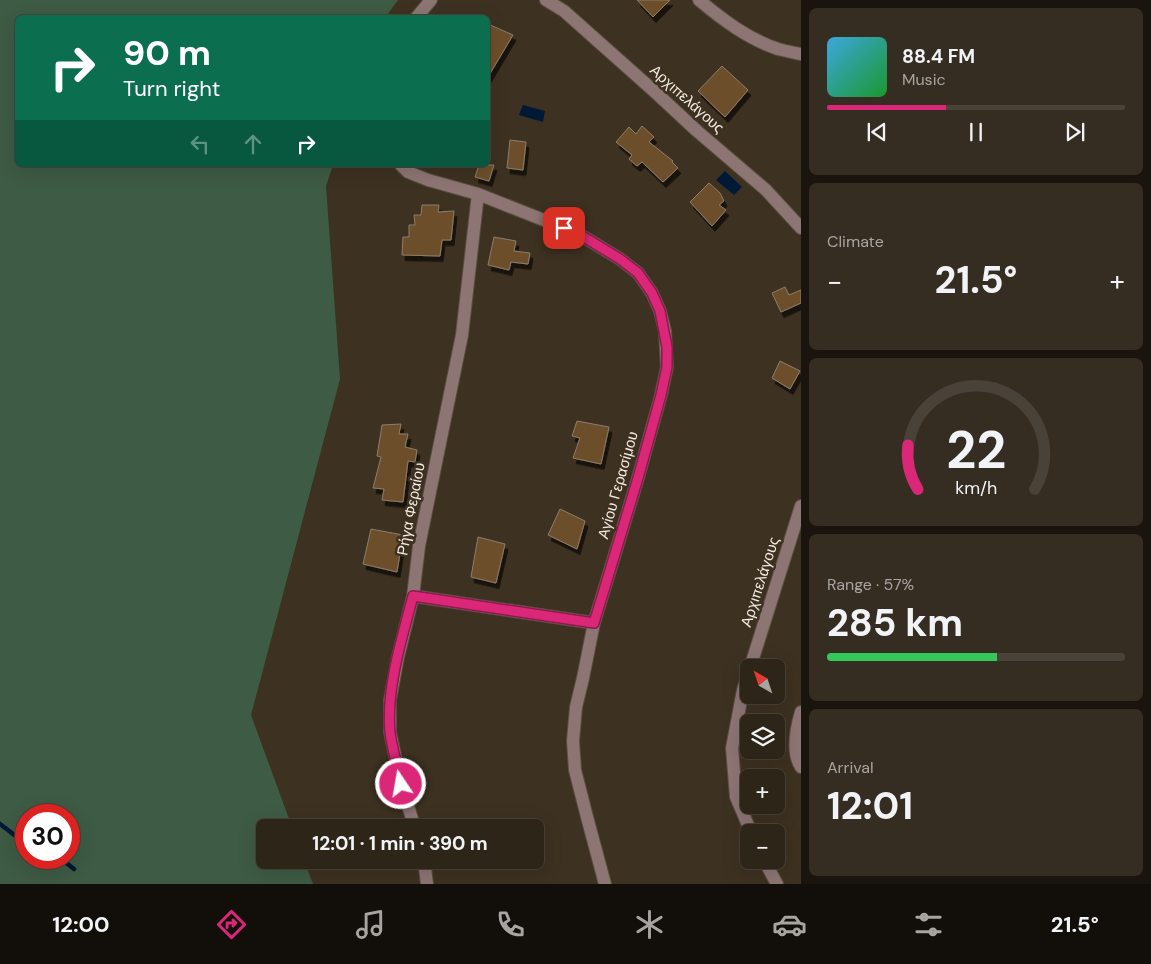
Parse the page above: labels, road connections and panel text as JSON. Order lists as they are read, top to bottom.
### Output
{
  "streets": {
    "street": ["Αρχιπελάγους", "Αγίου Γερασίμου", "Ρήγα Φεραίου"]
  },
  "crossings": [
    ["Αγίου Γερασίμου", "Ρήγα Φεραίου"]
  ],
  "north": "top left",
  "page": {
    "turn": ["90 m", "Turn right"],
    "song": ["88.4 FM", "Music"],
    "tile": [
      "Climate",
      ["Range · 57%", "285 km"],
      ["Arrival", "12:01"]
    ],
    "heat": ["−", "21.5°", "+"],
    "map_buttons": ["+", "−"],
    "limit": "30",
    "trip": "12:01 · 1 min · 390 m",
    "tabs": ["12:00", "21.5°"],
    "gauge": ["22", "km/h"]
  }
}
